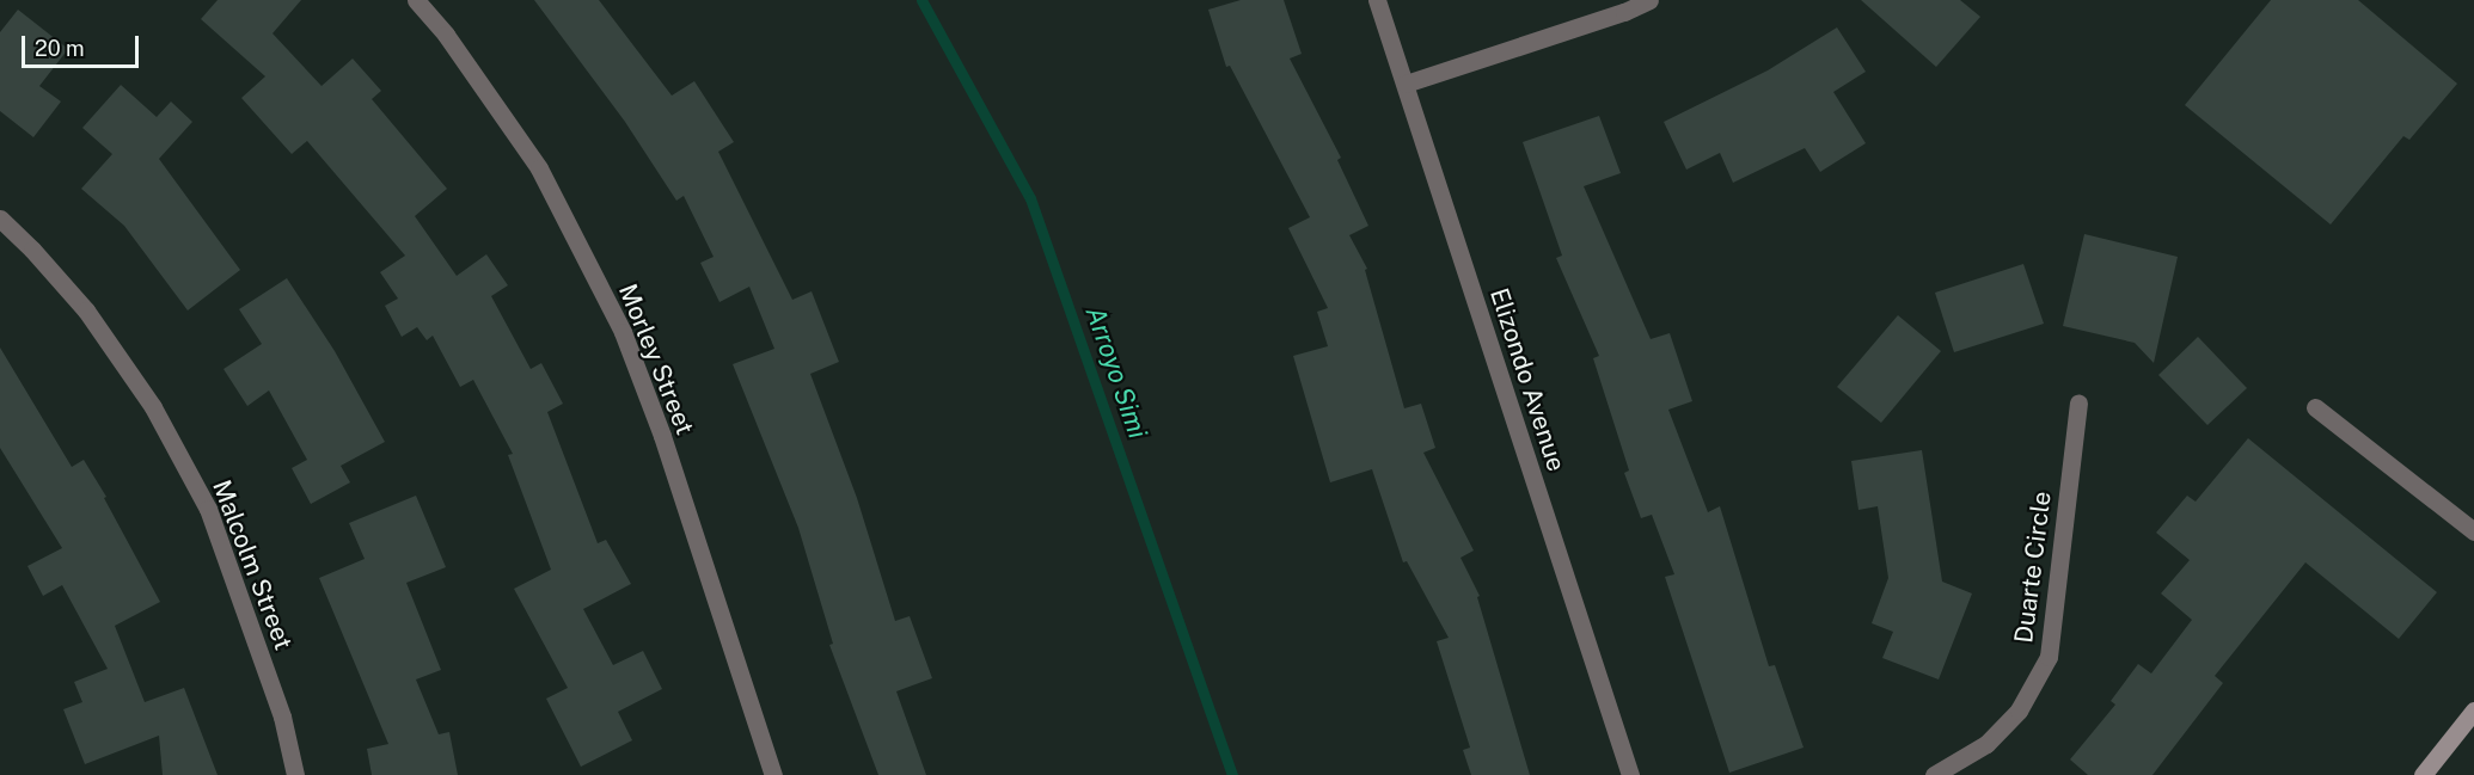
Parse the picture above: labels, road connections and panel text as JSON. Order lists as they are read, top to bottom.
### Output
{
  "streets": {
    "street": [
      "Morley Street",
      "Elizondo Avenue",
      "Malcolm Street",
      "Duarte Circle"
    ]
  },
  "water": ["Arroyo Simi"],
  "scale_bar": "20 m"
}
